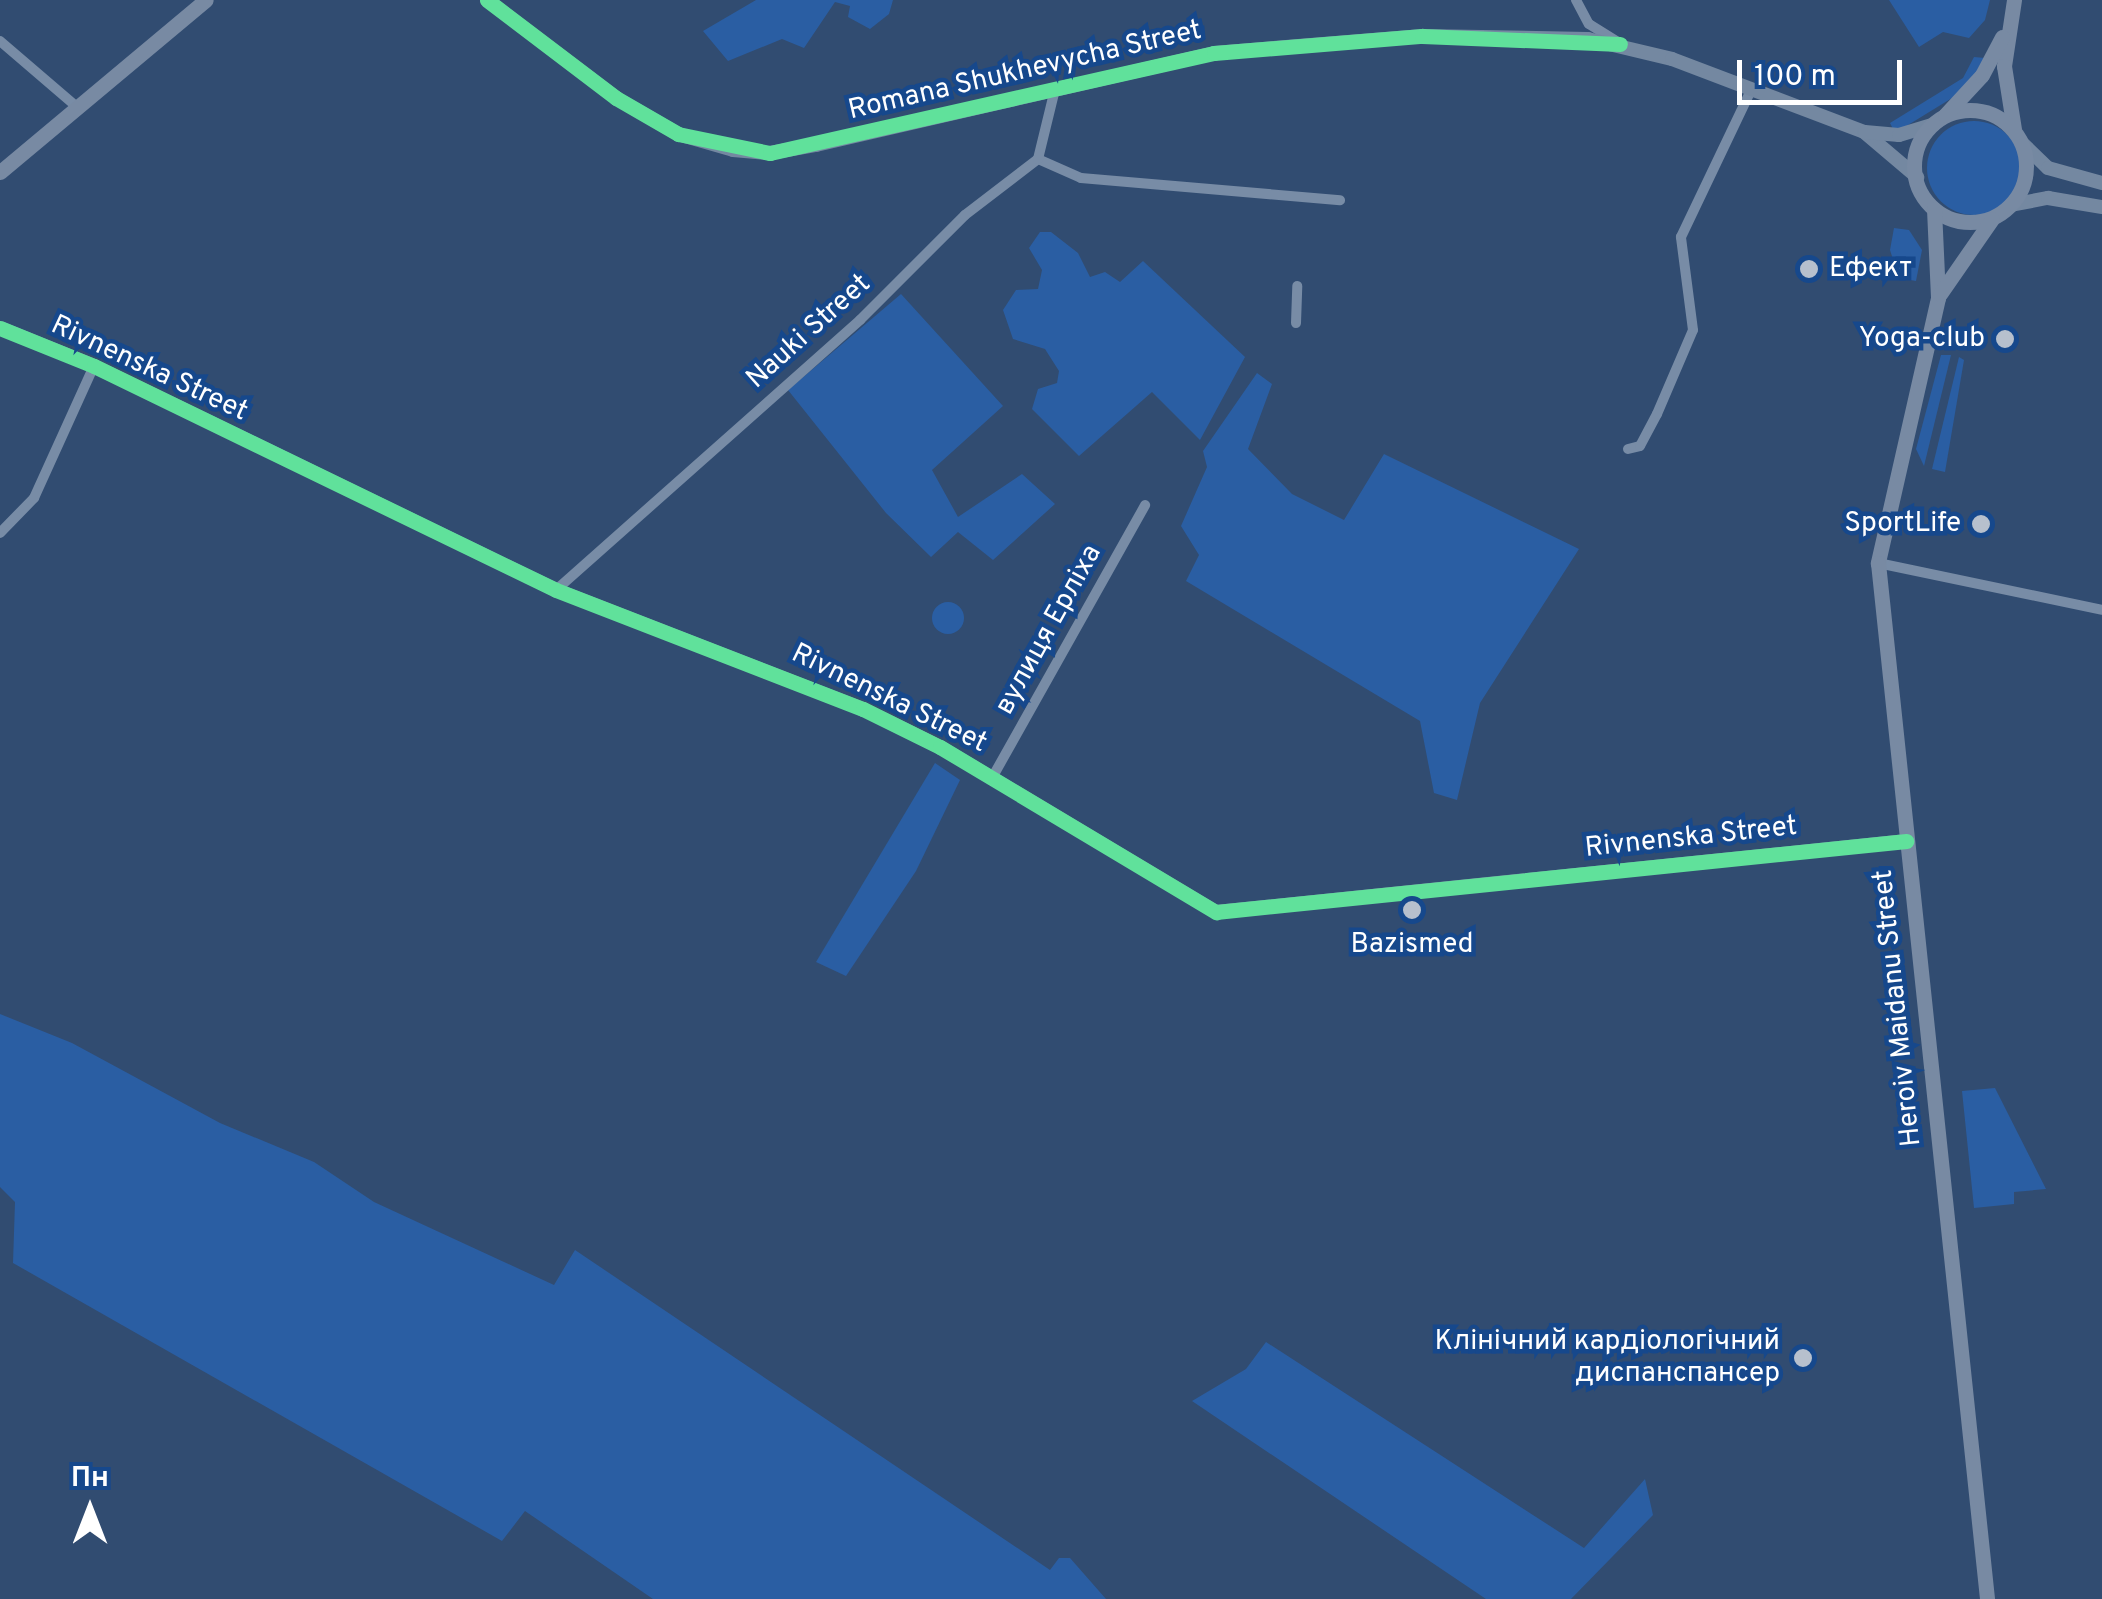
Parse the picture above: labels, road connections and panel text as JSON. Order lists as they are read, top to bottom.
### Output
{
  "streets": {
    "main road": ["Heroiv Maidanu Street"],
    "street": [
      "Romana Shukhevycha Street",
      "Nauki Street",
      "Rivnenska Street",
      "вулиця Ерліха"
    ]
  },
  "crossings": [
    ["Nauki Street", "Rivnenska Street"],
    ["Rivnenska Street", "вулиця Ерліха"],
    ["Rivnenska Street", "Heroiv Maidanu Street"]
  ],
  "places": [
    "Ефект",
    "Yoga-club",
    "SportLife",
    "Bazismed",
    "Клінічний кардіологічний диспанспансер"
  ],
  "scale_bar": "100 m",
  "north": "top"
}
